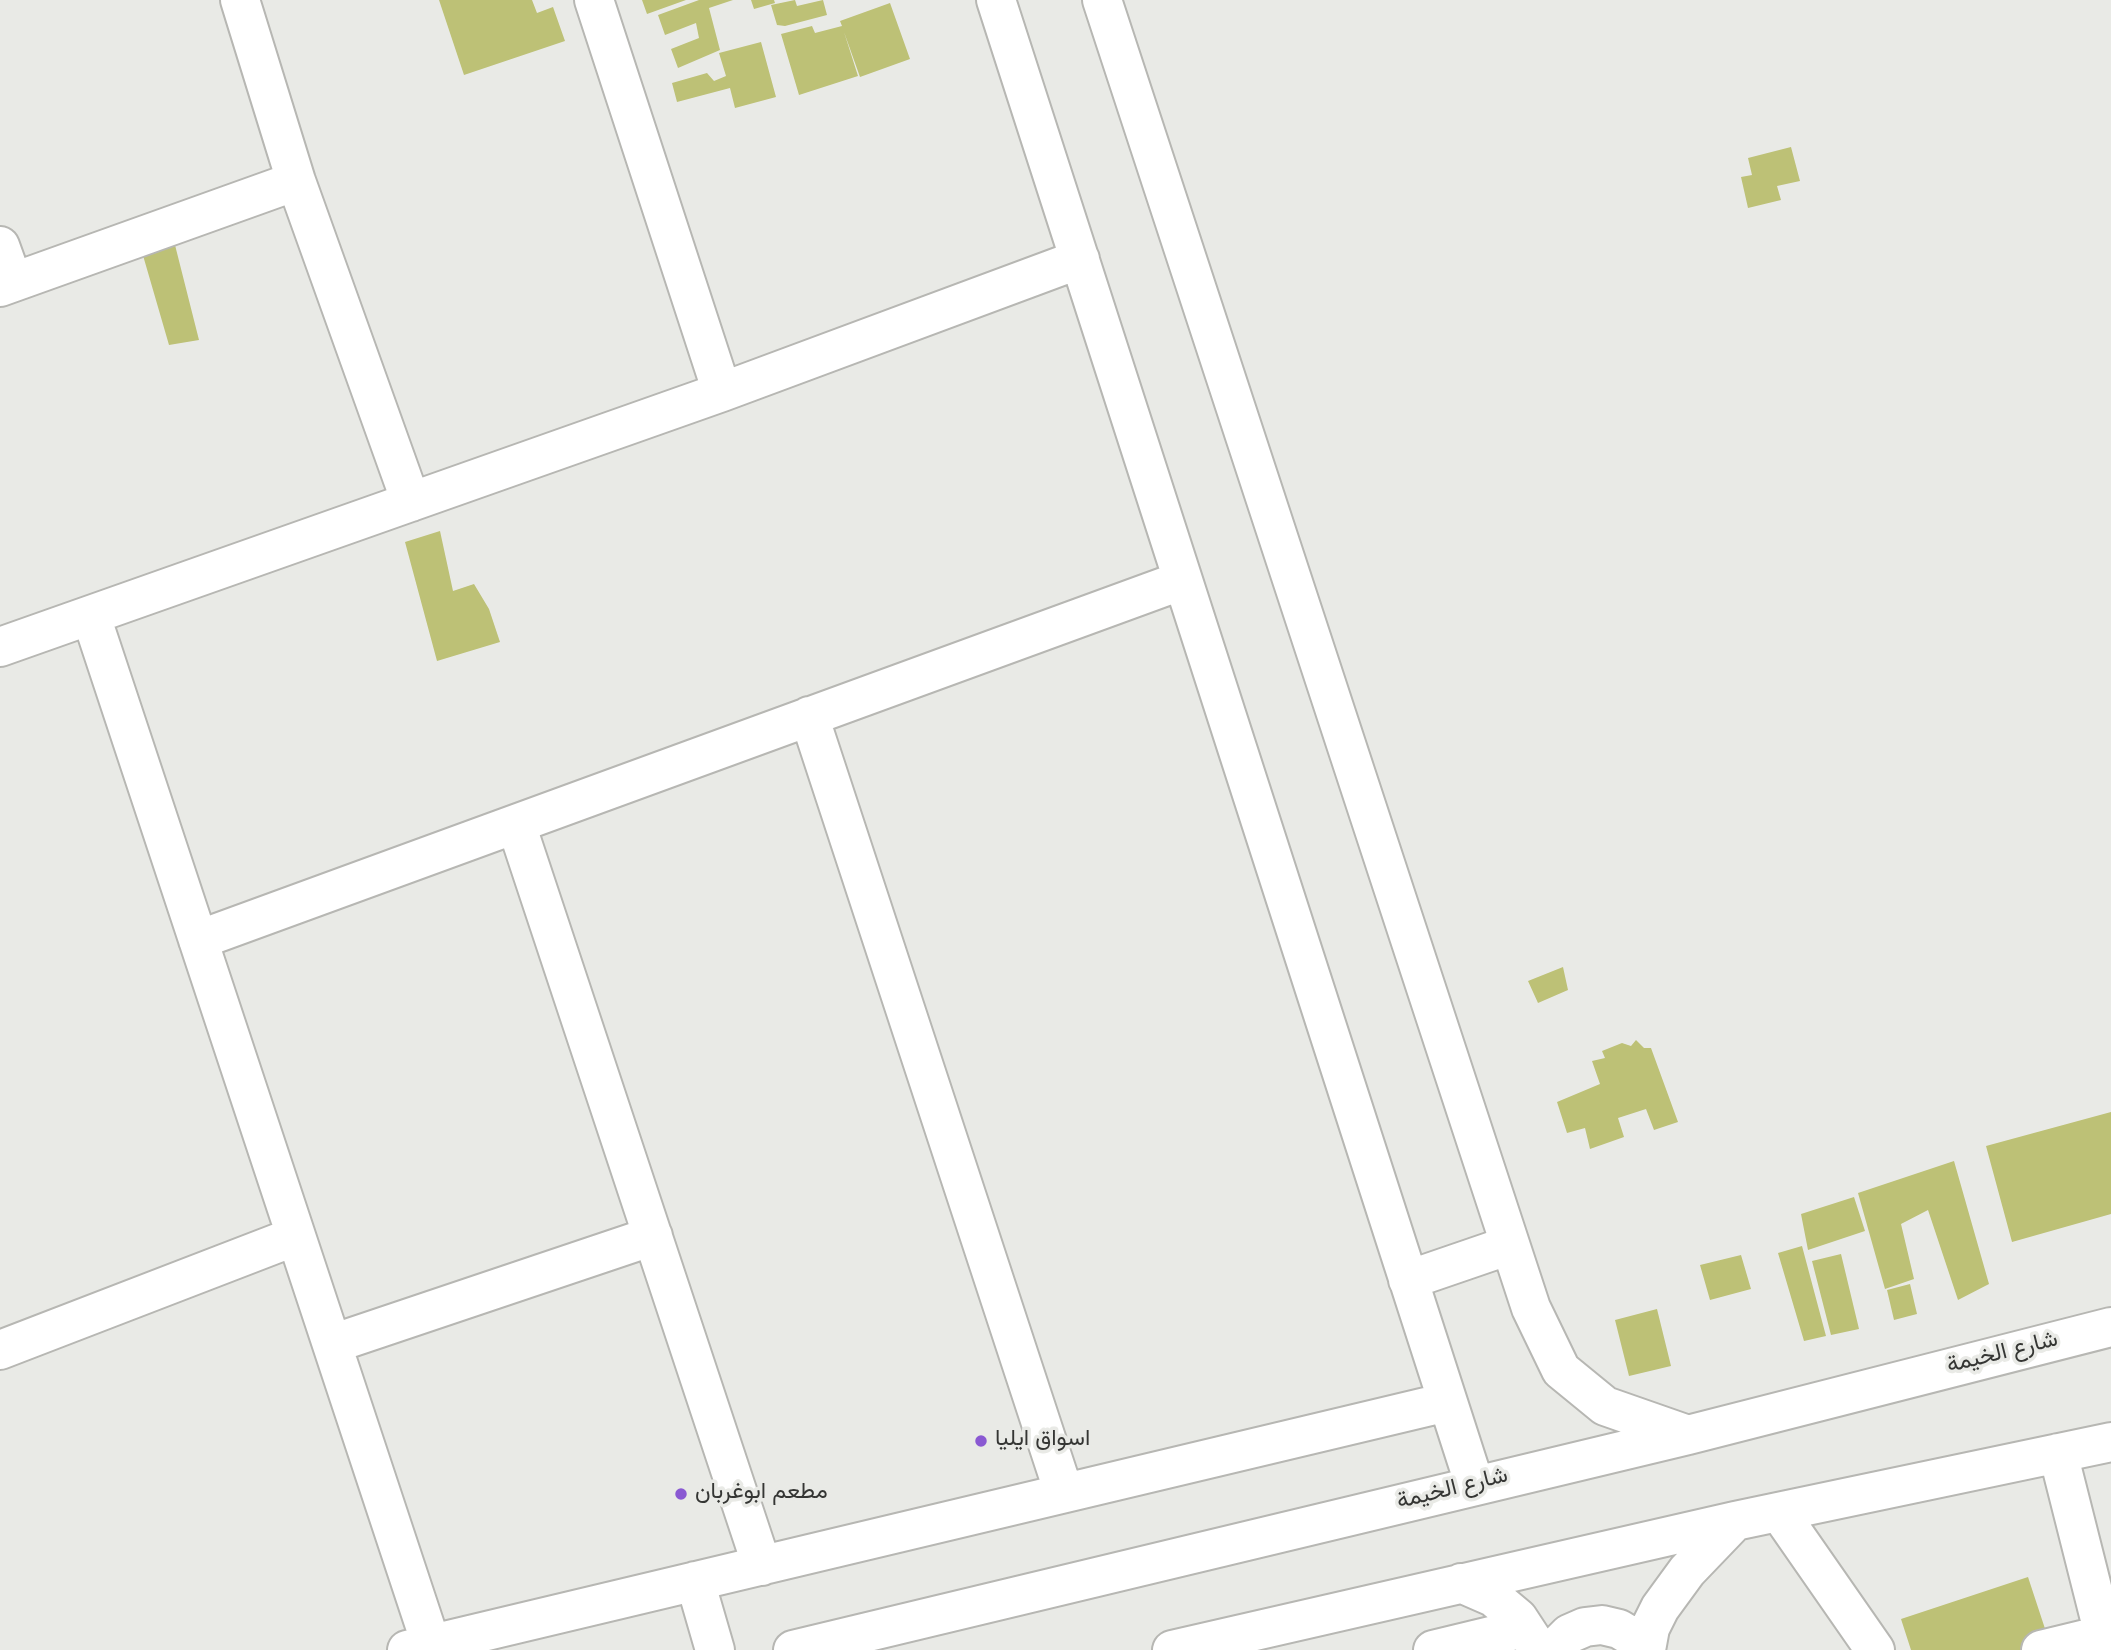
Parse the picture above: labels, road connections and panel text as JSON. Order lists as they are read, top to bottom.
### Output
{
  "streets": {
    "street": ["شارع الخيمة"]
  },
  "places": ["اسواق ايليا", "مطعم ابوغربان"]
}
